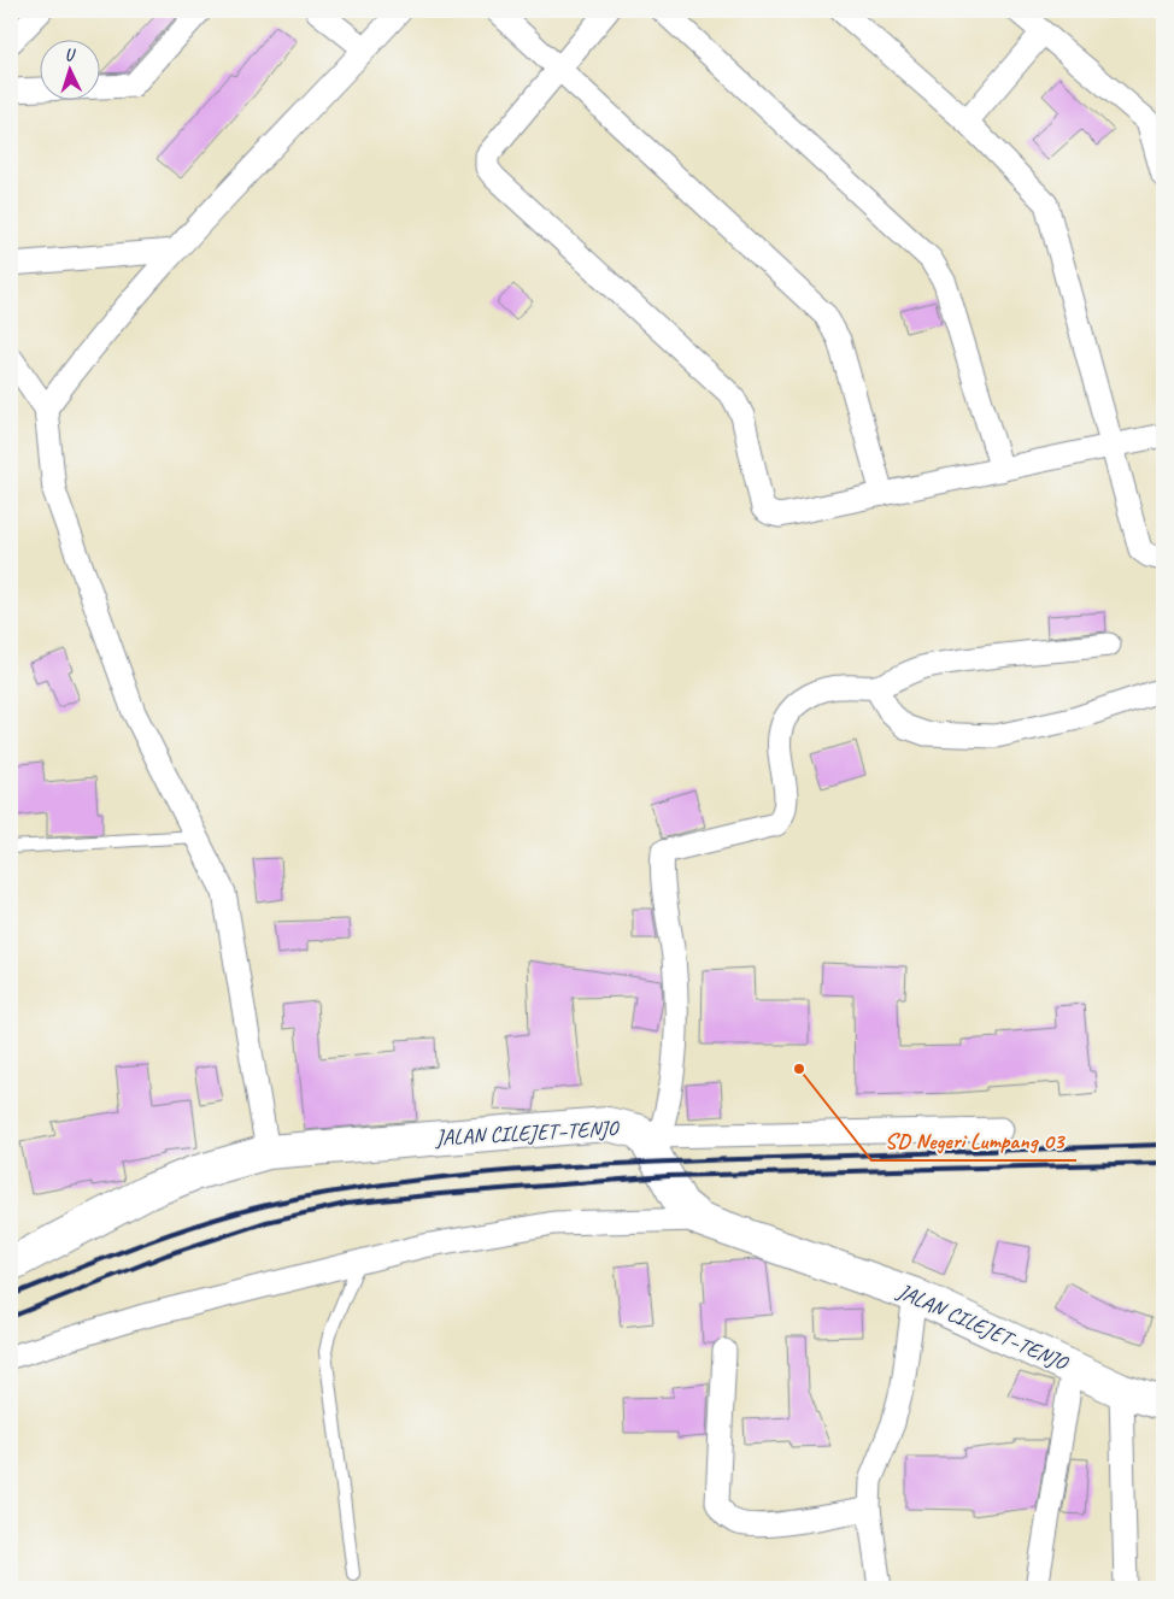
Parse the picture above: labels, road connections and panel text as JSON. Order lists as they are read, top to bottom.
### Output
{
  "streets": {
    "main road": ["JALAN CILEJET–TENJO"]
  },
  "places": ["SD Negeri Lumpang 03"],
  "north": "top"
}
